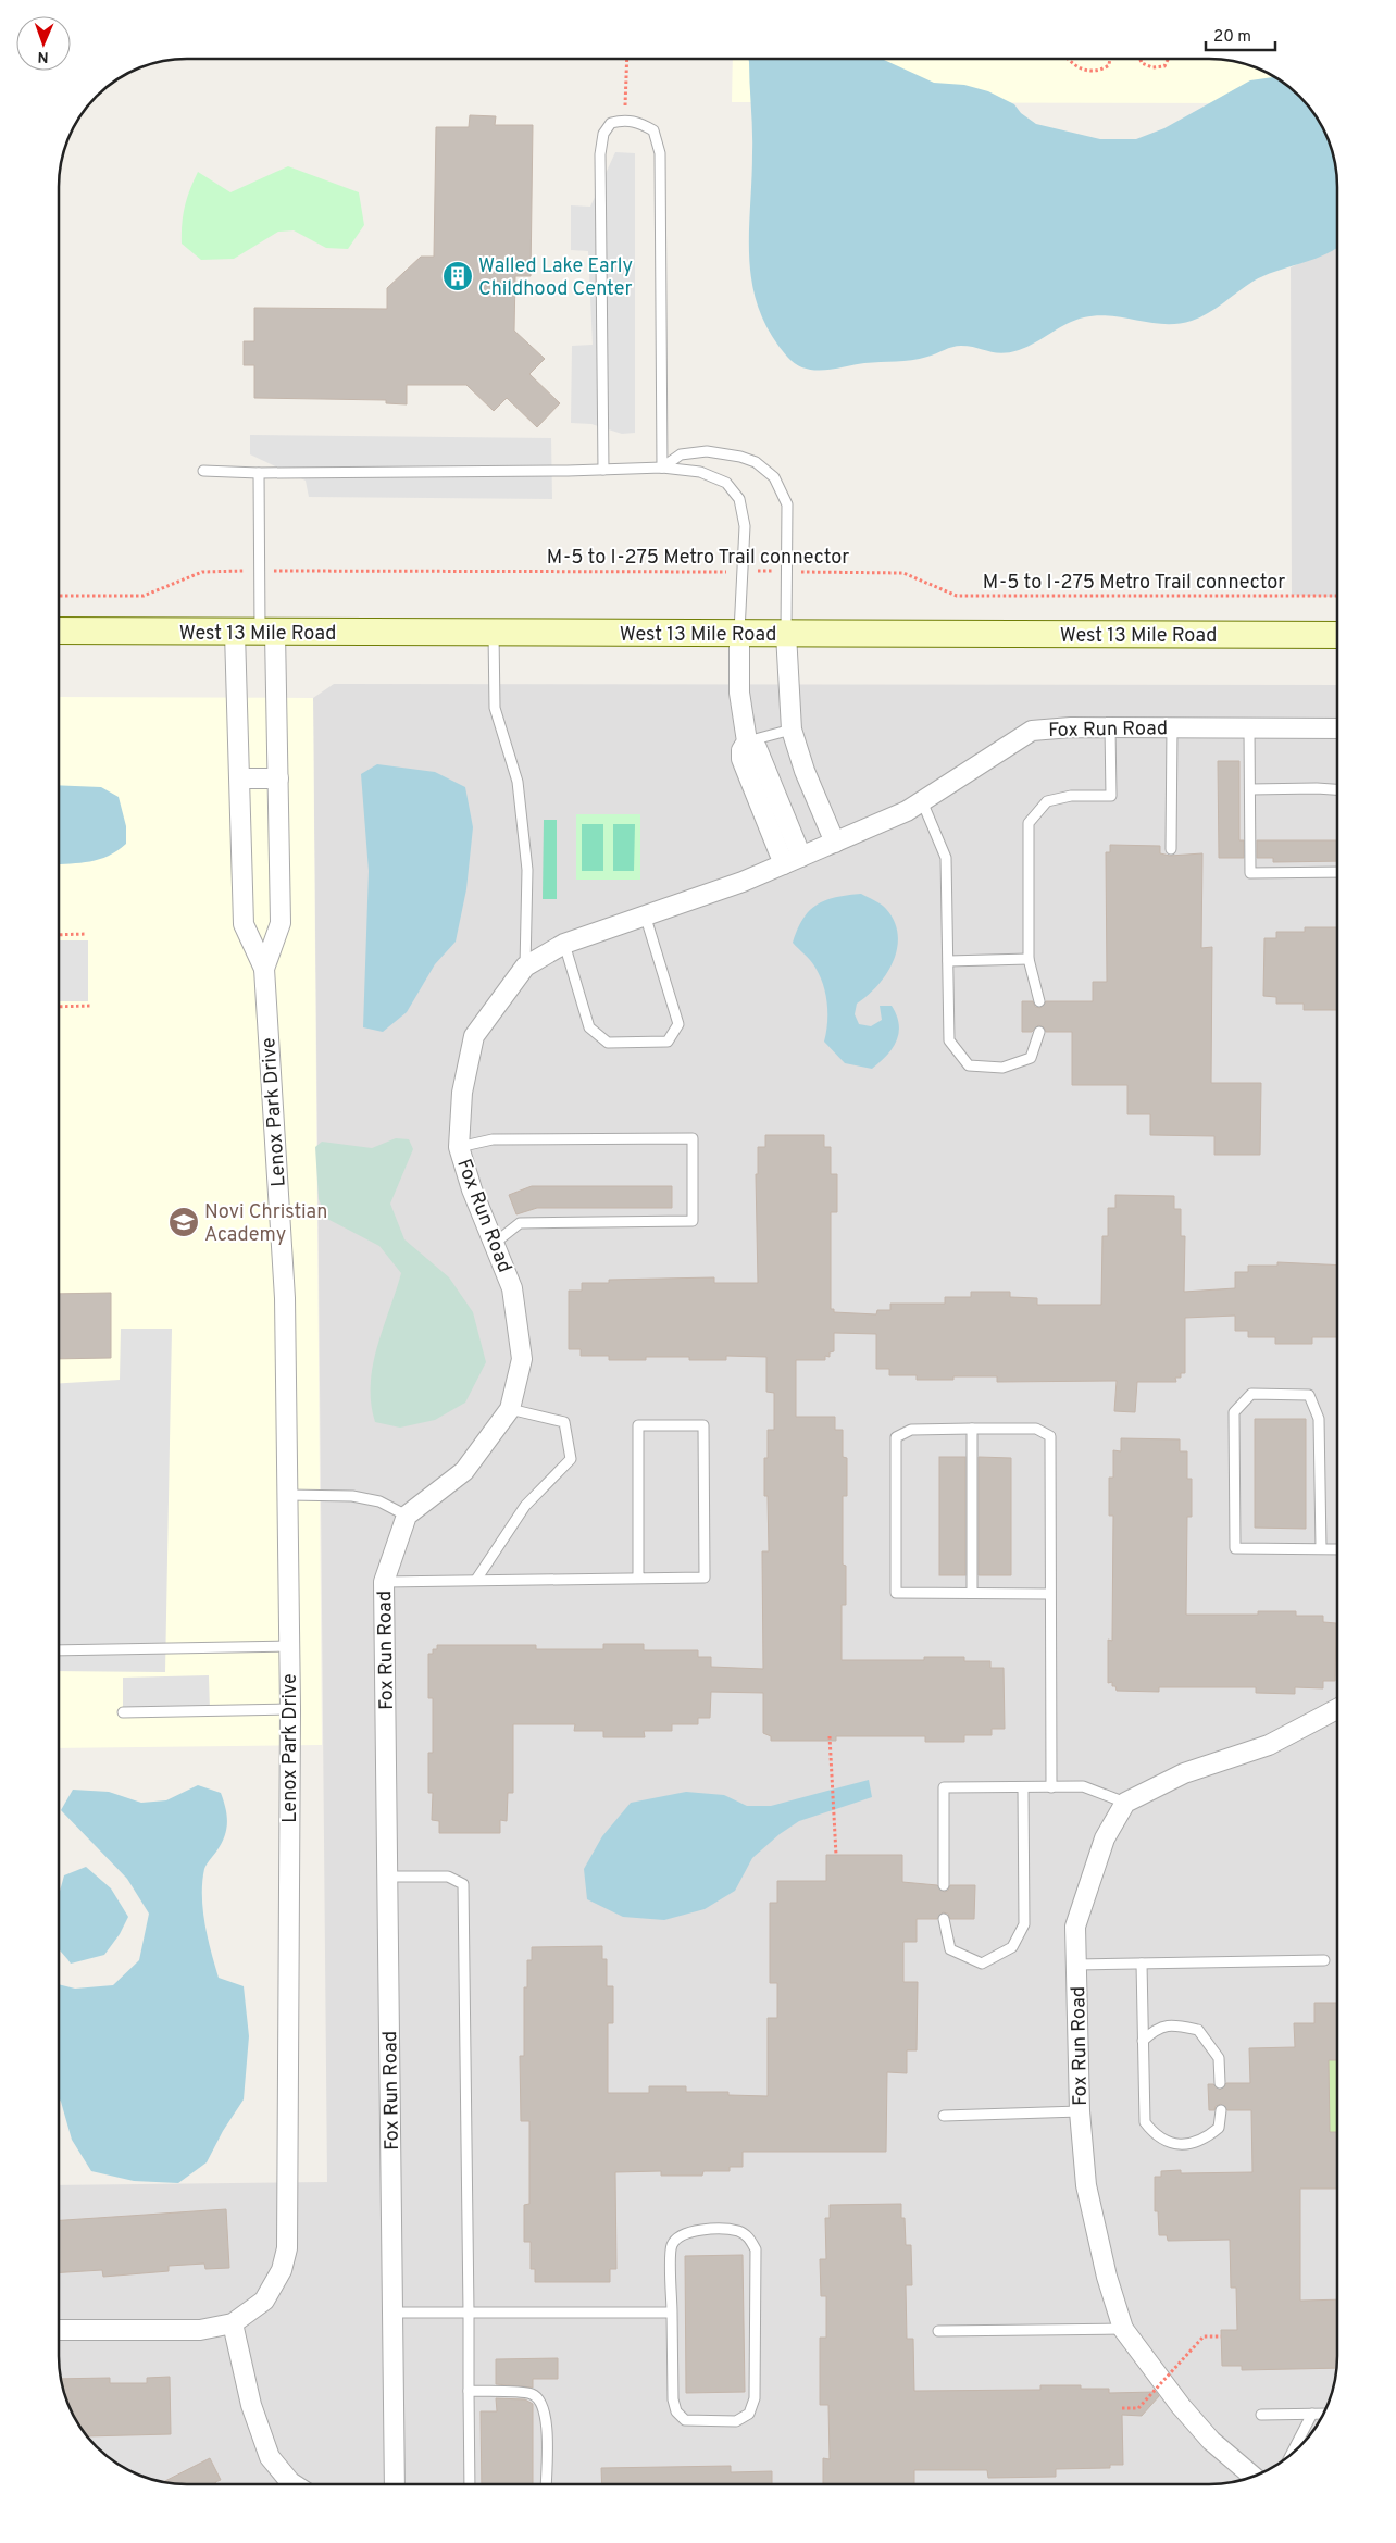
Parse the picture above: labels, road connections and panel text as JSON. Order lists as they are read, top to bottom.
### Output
{
  "streets": {
    "street": ["West 13 Mile Road", "Fox Run Road", "Lenox Park Drive"],
    "path": ["M-5 to I-275 Metro Trail connector"]
  },
  "crossings": [
    ["West 13 Mile Road", "Lenox Park Drive"]
  ],
  "places": {
    "building": ["Walled Lake Early Childhood Center"],
    "school or university": ["Novi Christian Academy"]
  },
  "scale_bar": "20 m",
  "north": "bottom"
}
